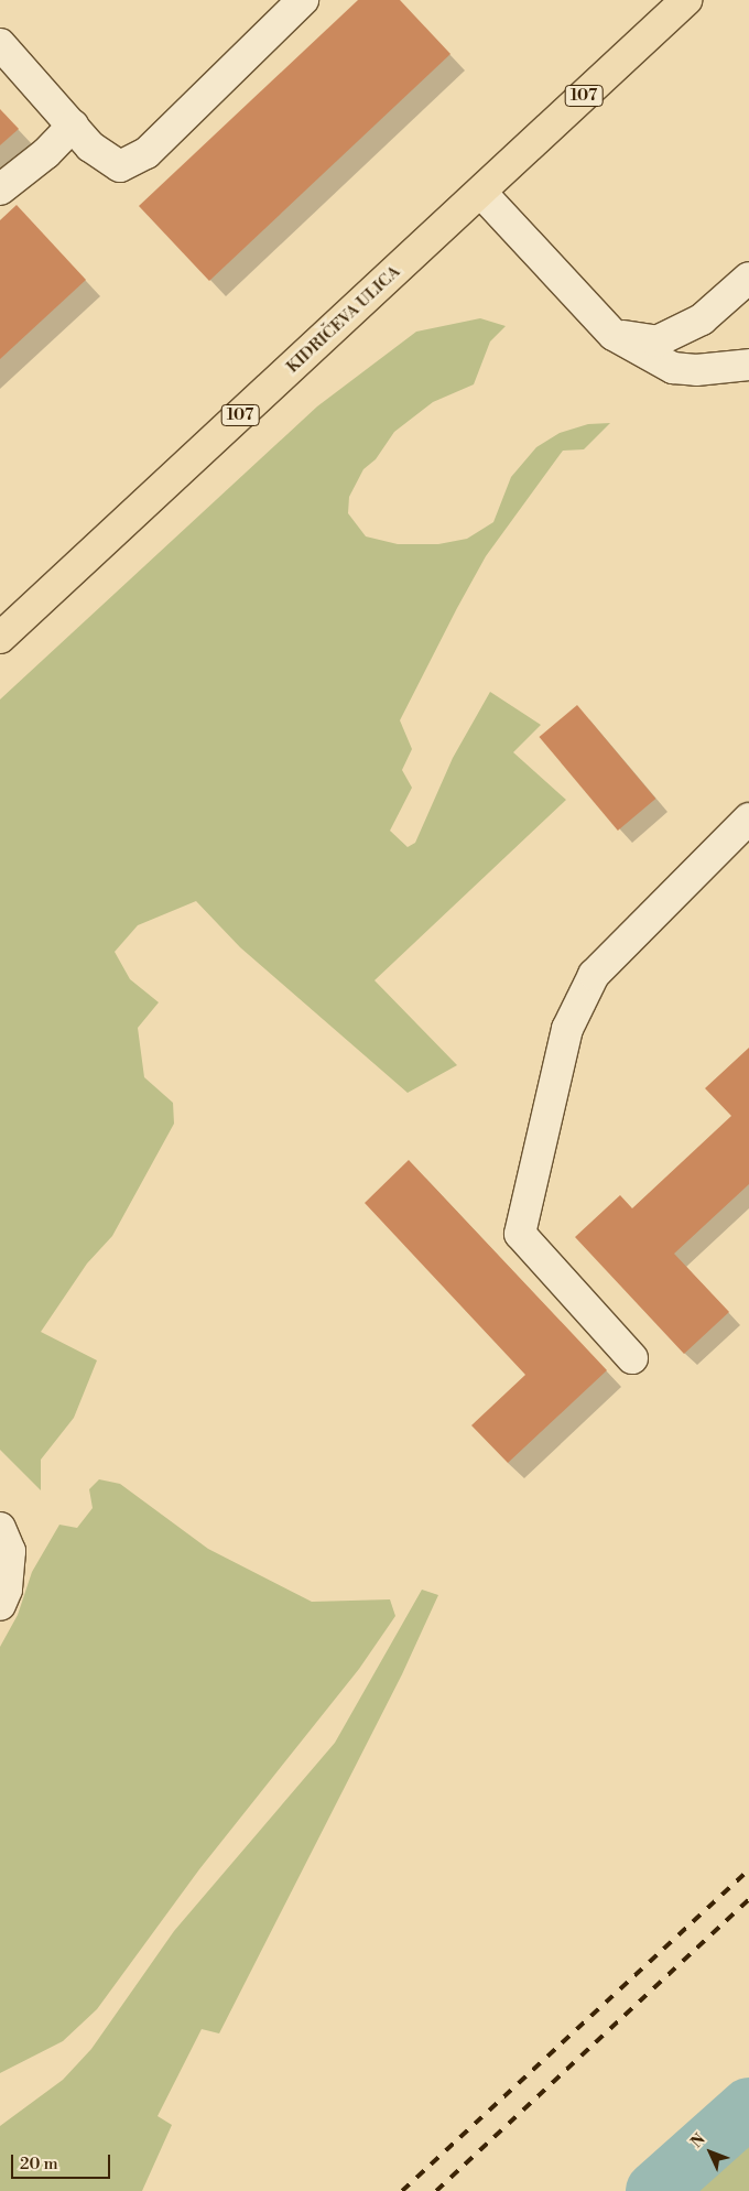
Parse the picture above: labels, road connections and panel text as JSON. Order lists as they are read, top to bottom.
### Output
{
  "streets": {
    "main road": ["107", "KIDRIČEVA ULICA"]
  },
  "scale_bar": "20 m",
  "north": "top left"
}
